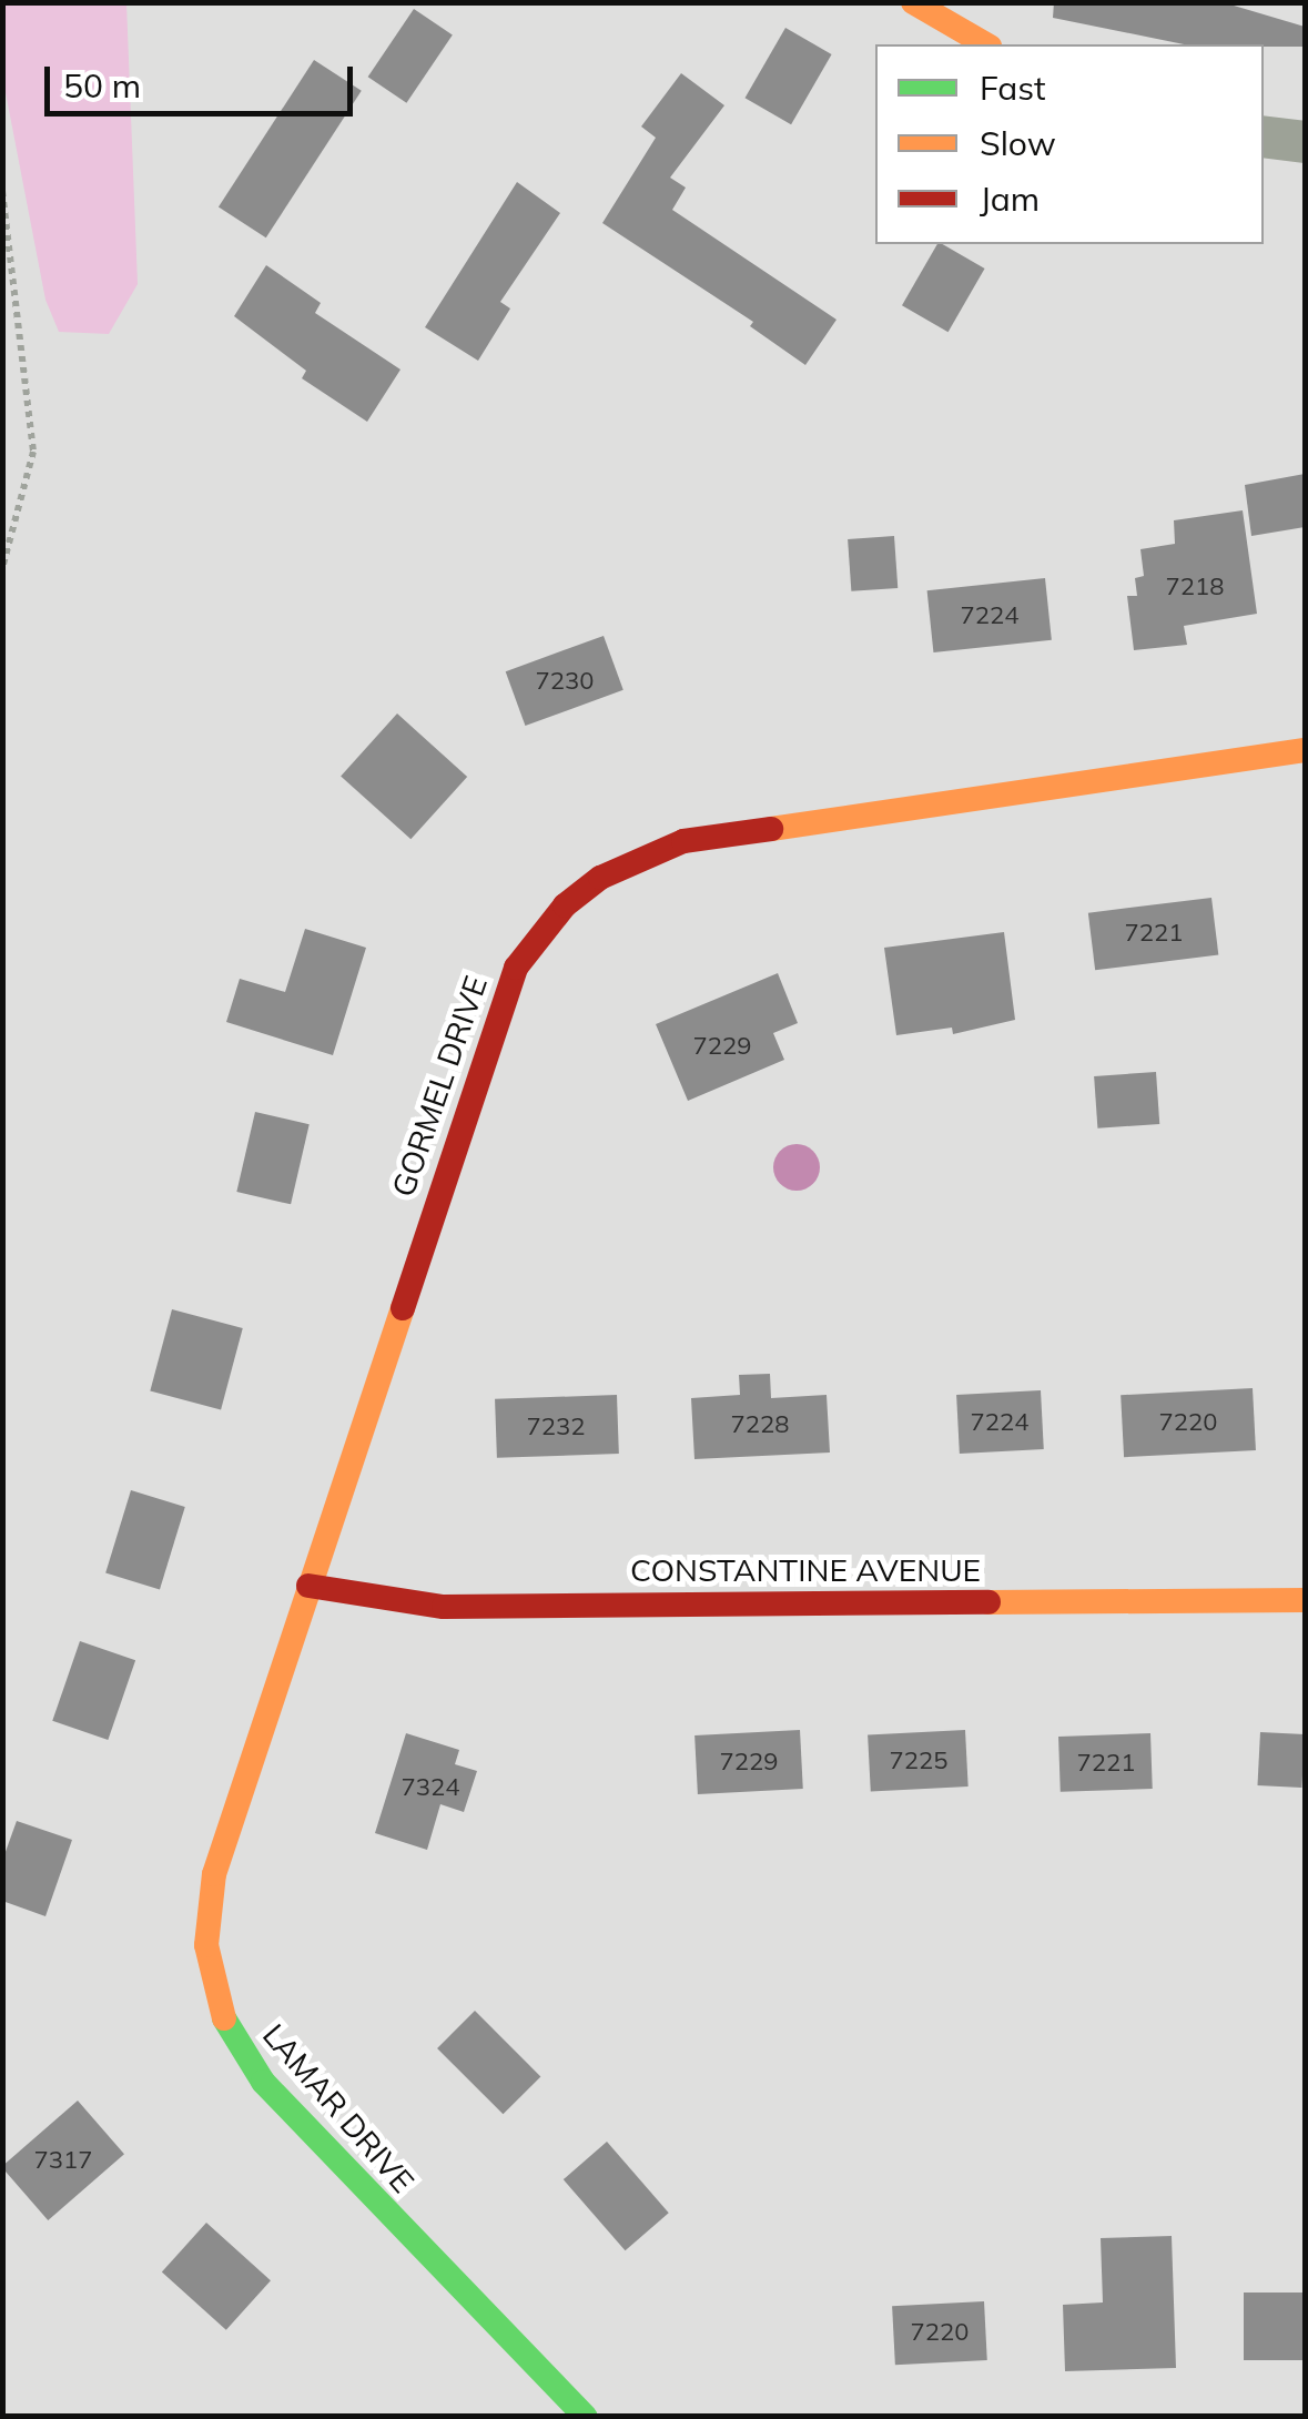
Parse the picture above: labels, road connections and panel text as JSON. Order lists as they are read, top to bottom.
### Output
{
  "streets": {
    "street": ["GORMEL DRIVE", "CONSTANTINE AVENUE", "LAMAR DRIVE"]
  },
  "crossings": [
    ["GORMEL DRIVE", "CONSTANTINE AVENUE"],
    ["GORMEL DRIVE", "LAMAR DRIVE"],
    ["CONSTANTINE AVENUE", "LAMAR DRIVE"]
  ],
  "house_numbers": [
    "7218",
    "7224",
    "7230",
    "7221",
    "7229",
    "7224",
    "7220",
    "7228",
    "7232",
    "7225",
    "7229",
    "7221",
    "7324",
    "7317",
    "7220"
  ],
  "legend": ["Fast", "Slow", "Jam"],
  "scale_bar": "50 m"
}
